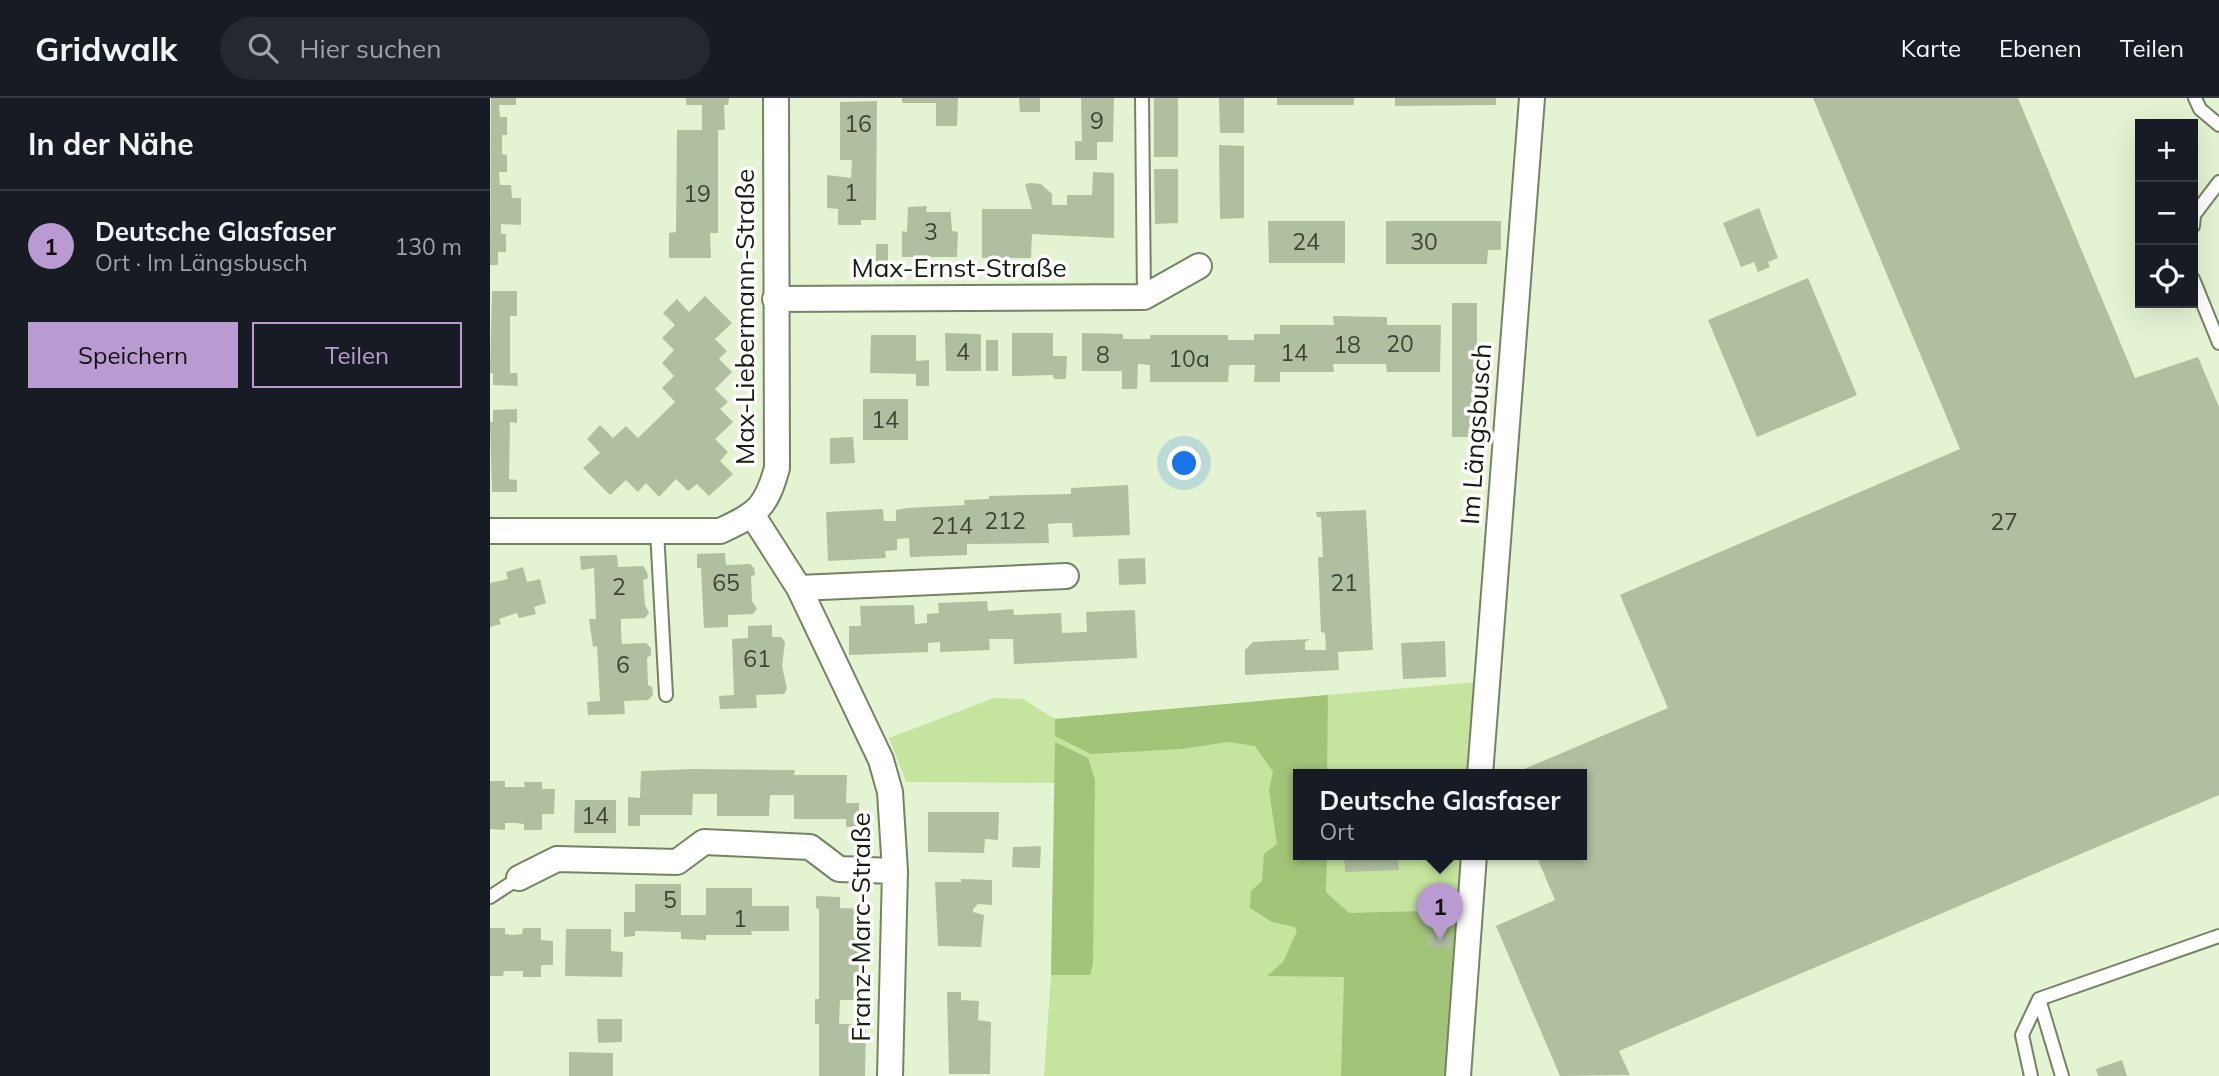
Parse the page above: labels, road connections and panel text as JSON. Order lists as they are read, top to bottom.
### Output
{
  "streets": {
    "street": [
      "Max-Ernst-Straße",
      "Max-Liebermann-Straße",
      "Im Längsbusch",
      "Franz-Marc-Straße"
    ]
  },
  "crossings": [
    ["Max-Ernst-Straße", "Max-Liebermann-Straße"],
    ["Max-Liebermann-Straße", "Franz-Marc-Straße"]
  ],
  "house_numbers": [
    "9",
    "16",
    "1",
    "19",
    "3",
    "24",
    "30",
    "20",
    "18",
    "4",
    "14",
    "8",
    "10a",
    "14",
    "212",
    "27",
    "214",
    "65",
    "21",
    "2",
    "61",
    "6",
    "14",
    "5",
    "1"
  ],
  "page": {
    "header": "Gridwalk",
    "search": "Hier suchen",
    "nav": ["Karte", "Ebenen", "Teilen"],
    "heading": "In der Nähe",
    "map_buttons": ["+", "−"],
    "list": [
      {
        "mark": "1",
        "name": "Deutsche Glasfaser",
        "note": "Ort · Im Längsbusch",
        "value": "130 m"
      }
    ],
    "buttons": ["Speichern", "Teilen"],
    "popup": ["Deutsche Glasfaser", "Ort"],
    "pins": "1"
  }
}
